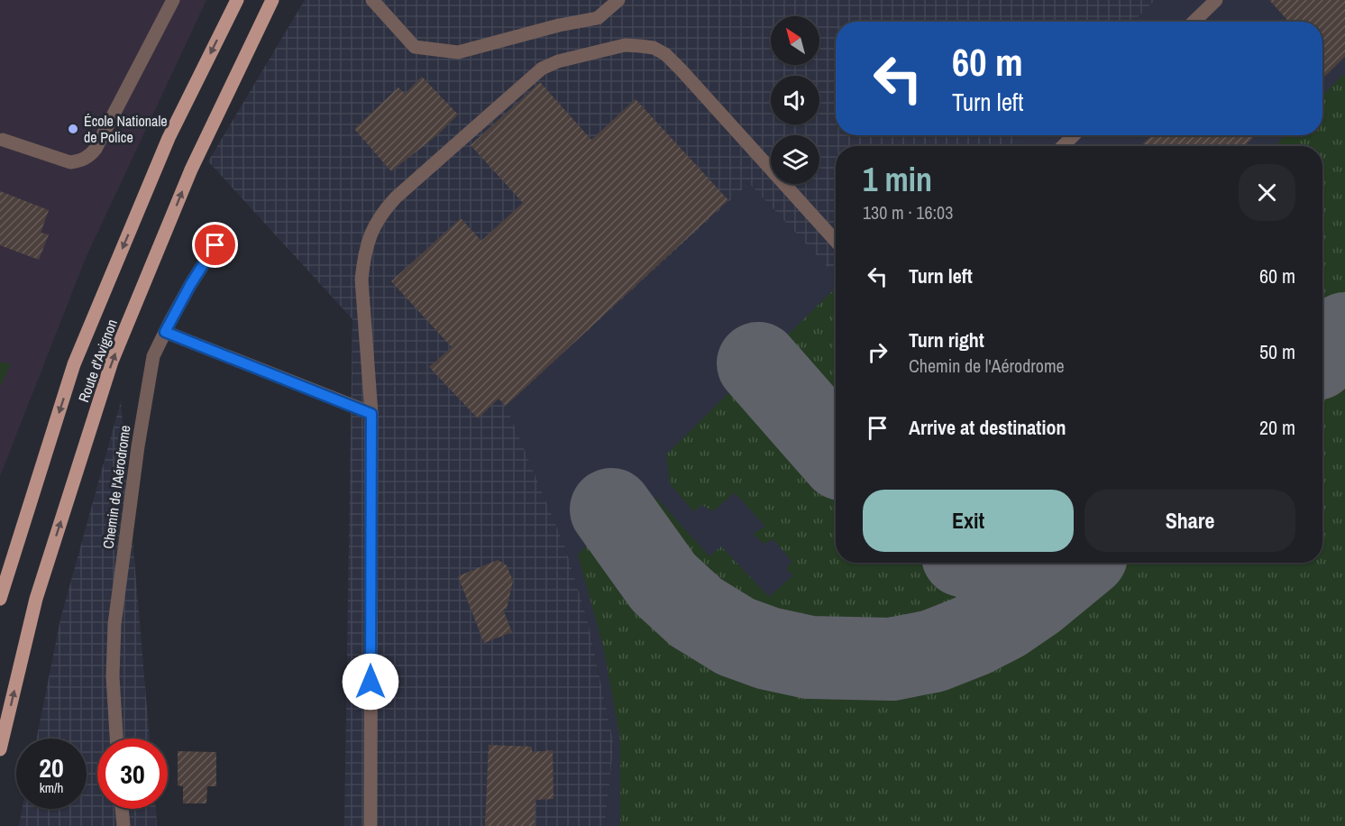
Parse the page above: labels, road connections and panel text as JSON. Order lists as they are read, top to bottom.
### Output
{
  "streets": {
    "main road": ["Route d'Avignon"],
    "street": ["Chemin de l'Aérodrome"]
  },
  "places": ["École Nationale de Police"],
  "north": "top left",
  "page": {
    "turn": ["60 m", "Turn left"],
    "heading": ["1 min", "130 m · 16:03"],
    "list": [
      {
        "name": "Turn left",
        "value": "60 m"
      },
      {
        "name": "Turn right",
        "note": "Chemin de l'Aérodrome",
        "value": "50 m"
      },
      {
        "name": "Arrive at destination",
        "value": "20 m"
      }
    ],
    "buttons": ["Exit", "Share"],
    "speed": "20 km/h",
    "limit": "30"
  }
}
